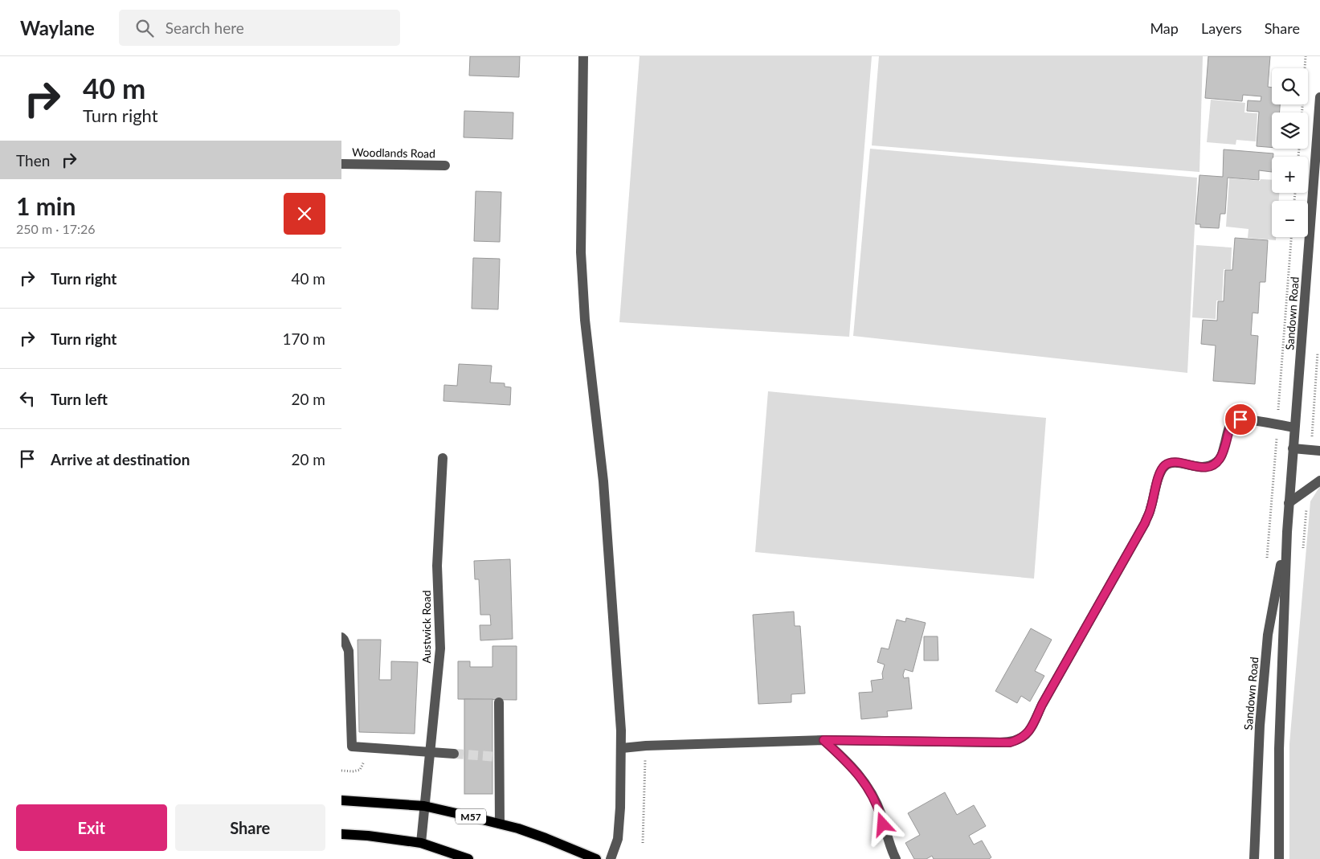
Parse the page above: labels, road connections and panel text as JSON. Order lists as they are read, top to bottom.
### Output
{
  "streets": {
    "main road": ["M57"],
    "street": ["Woodlands Road", "Sandown Road", "Austwick Road"]
  },
  "crossings": [
    ["Austwick Road", "M57"]
  ],
  "page": {
    "header": "Waylane",
    "search": "Search here",
    "nav": ["Map", "Layers", "Share"],
    "turn": ["40 m", "Turn right"],
    "map_buttons": ["+", "−"],
    "then": "Then",
    "heading": ["1 min", "250 m · 17:26"],
    "list": [
      {
        "name": "Turn right",
        "value": "40 m"
      },
      {
        "name": "Turn right",
        "value": "170 m"
      },
      {
        "name": "Turn left",
        "value": "20 m"
      },
      {
        "name": "Arrive at destination",
        "value": "20 m"
      }
    ],
    "buttons": ["Exit", "Share"]
  }
}
